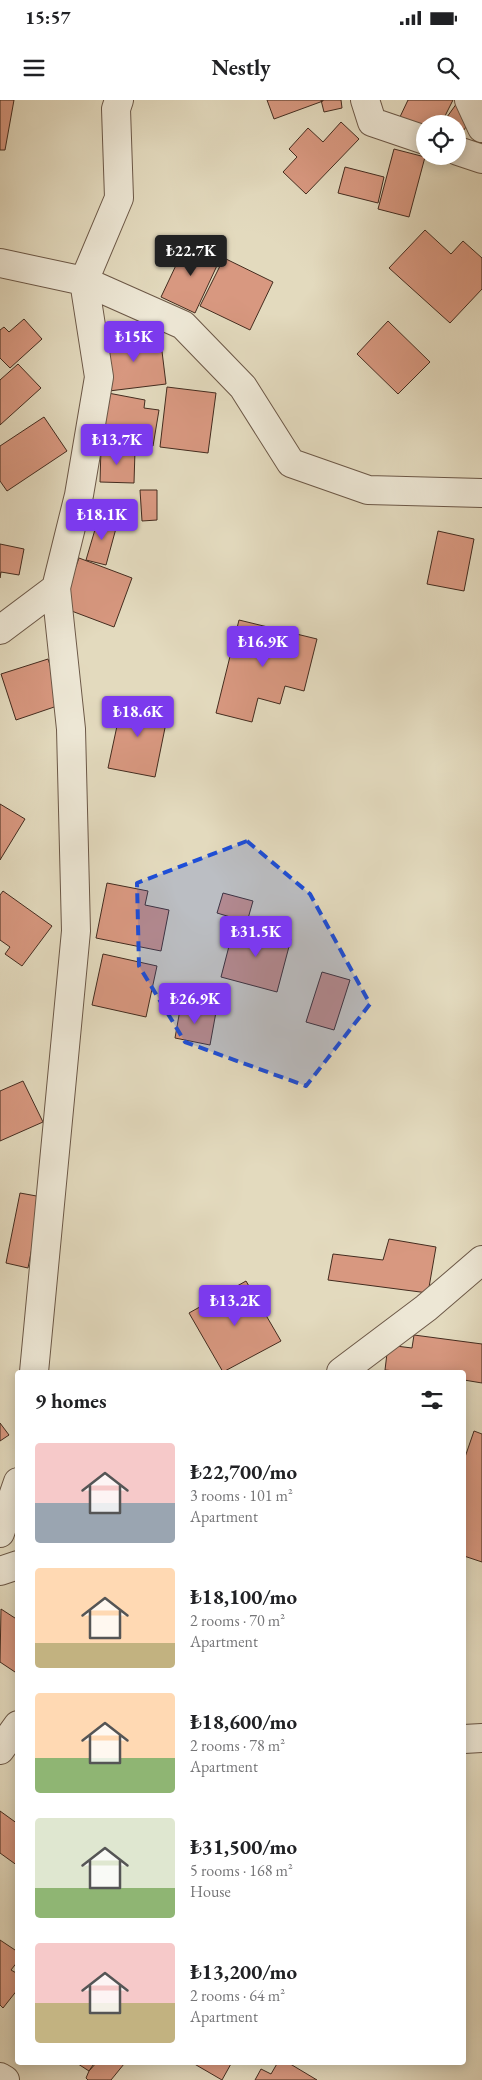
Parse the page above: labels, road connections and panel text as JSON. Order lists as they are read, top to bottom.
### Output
{
  "page": {
    "status": "15:57",
    "header": "Nestly",
    "price": [
      "₺22.7K",
      "₺15K",
      "₺13.7K",
      "₺18.1K",
      "₺16.9K",
      "₺18.6K",
      "₺31.5K",
      "₺26.9K",
      "₺13.2K"
    ],
    "heading": "9 homes",
    "list": [
      {
        "name": "₺22,700/mo",
        "note": "3 rooms · 101 m² · Apartment"
      },
      {
        "name": "₺18,100/mo",
        "note": "2 rooms · 70 m² · Apartment"
      },
      {
        "name": "₺18,600/mo",
        "note": "2 rooms · 78 m² · Apartment"
      },
      {
        "name": "₺31,500/mo",
        "note": "5 rooms · 168 m² · House"
      },
      {
        "name": "₺13,200/mo",
        "note": "2 rooms · 64 m² · Apartment"
      }
    ]
  }
}
